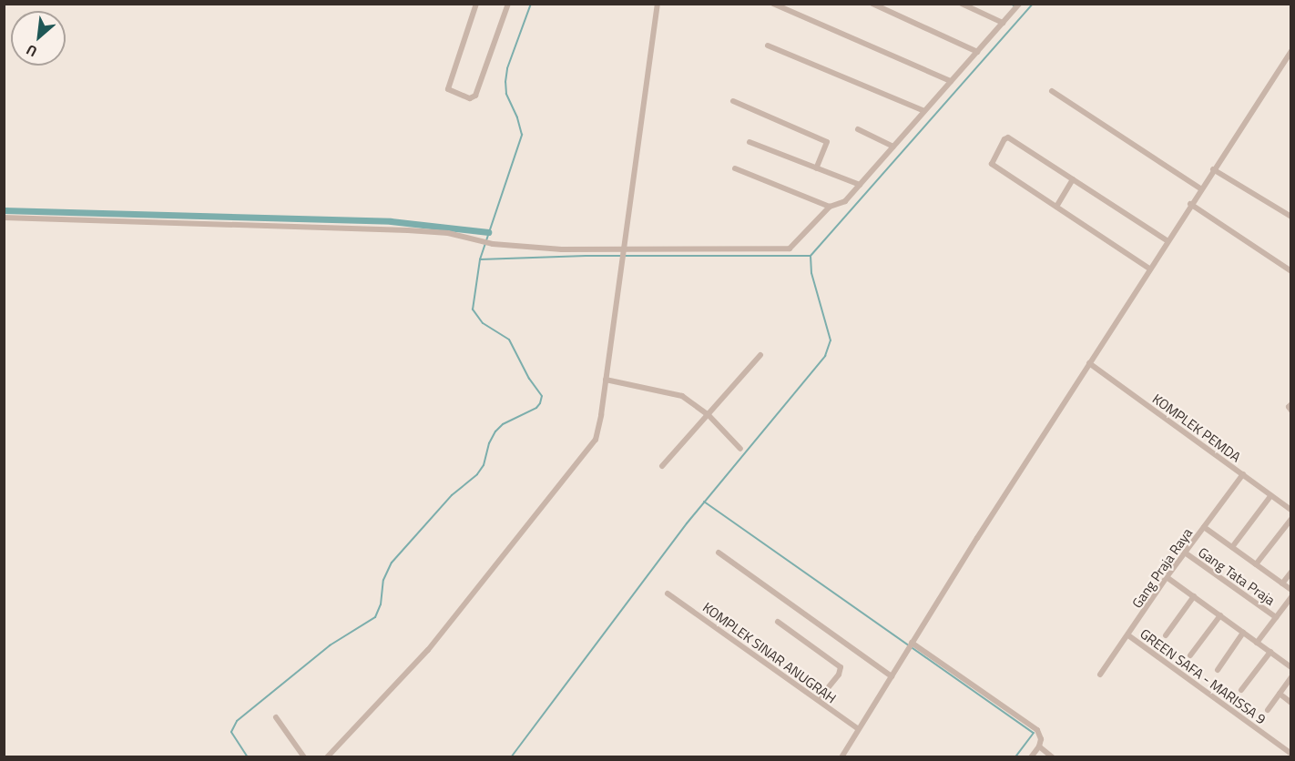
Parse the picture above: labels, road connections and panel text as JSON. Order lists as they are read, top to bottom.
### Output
{
  "streets": {
    "street": [
      "KOMPLEK PEMDA",
      "Gang Praja Raya",
      "Gang Tata Praja",
      "KOMPLEK SINAR ANUGRAH",
      "GREEN SAFA - MARISSA 9"
    ]
  },
  "crossings": [
    ["KOMPLEK PEMDA", "Gang Praja Raya"],
    ["Gang Praja Raya", "Gang Tata Praja"],
    ["Gang Praja Raya", "GREEN SAFA - MARISSA 9"]
  ],
  "north": "bottom left"
}
